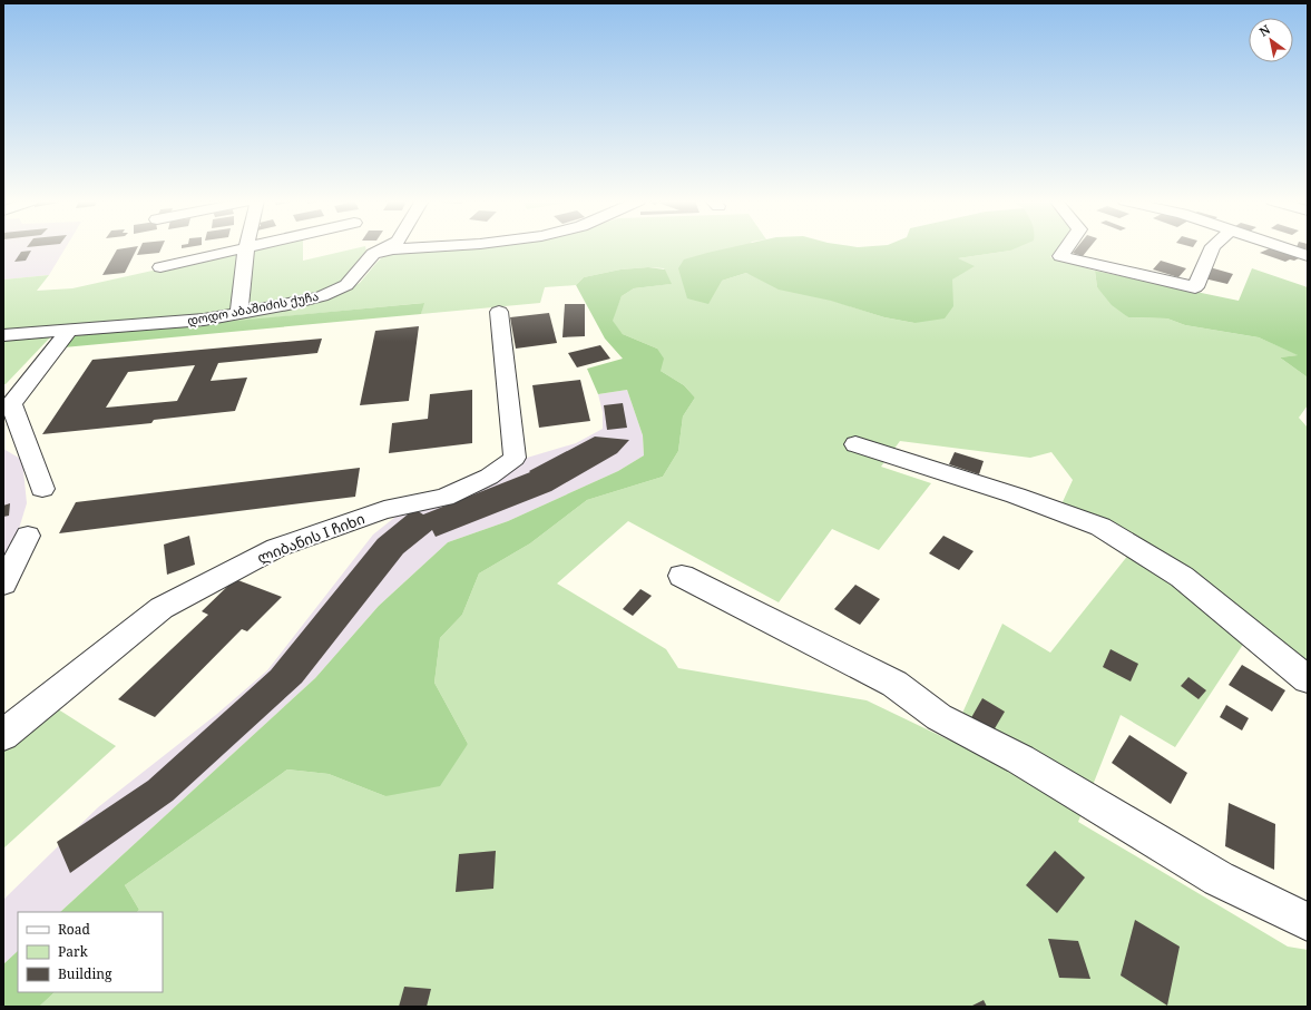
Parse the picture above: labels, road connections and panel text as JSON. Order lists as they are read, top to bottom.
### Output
{
  "streets": {
    "street": ["დოდო აბაშიძის ქუჩა", "ლიბანის I ჩიხი"]
  },
  "legend": ["Road", "Park", "Building"],
  "north": "top left"
}
